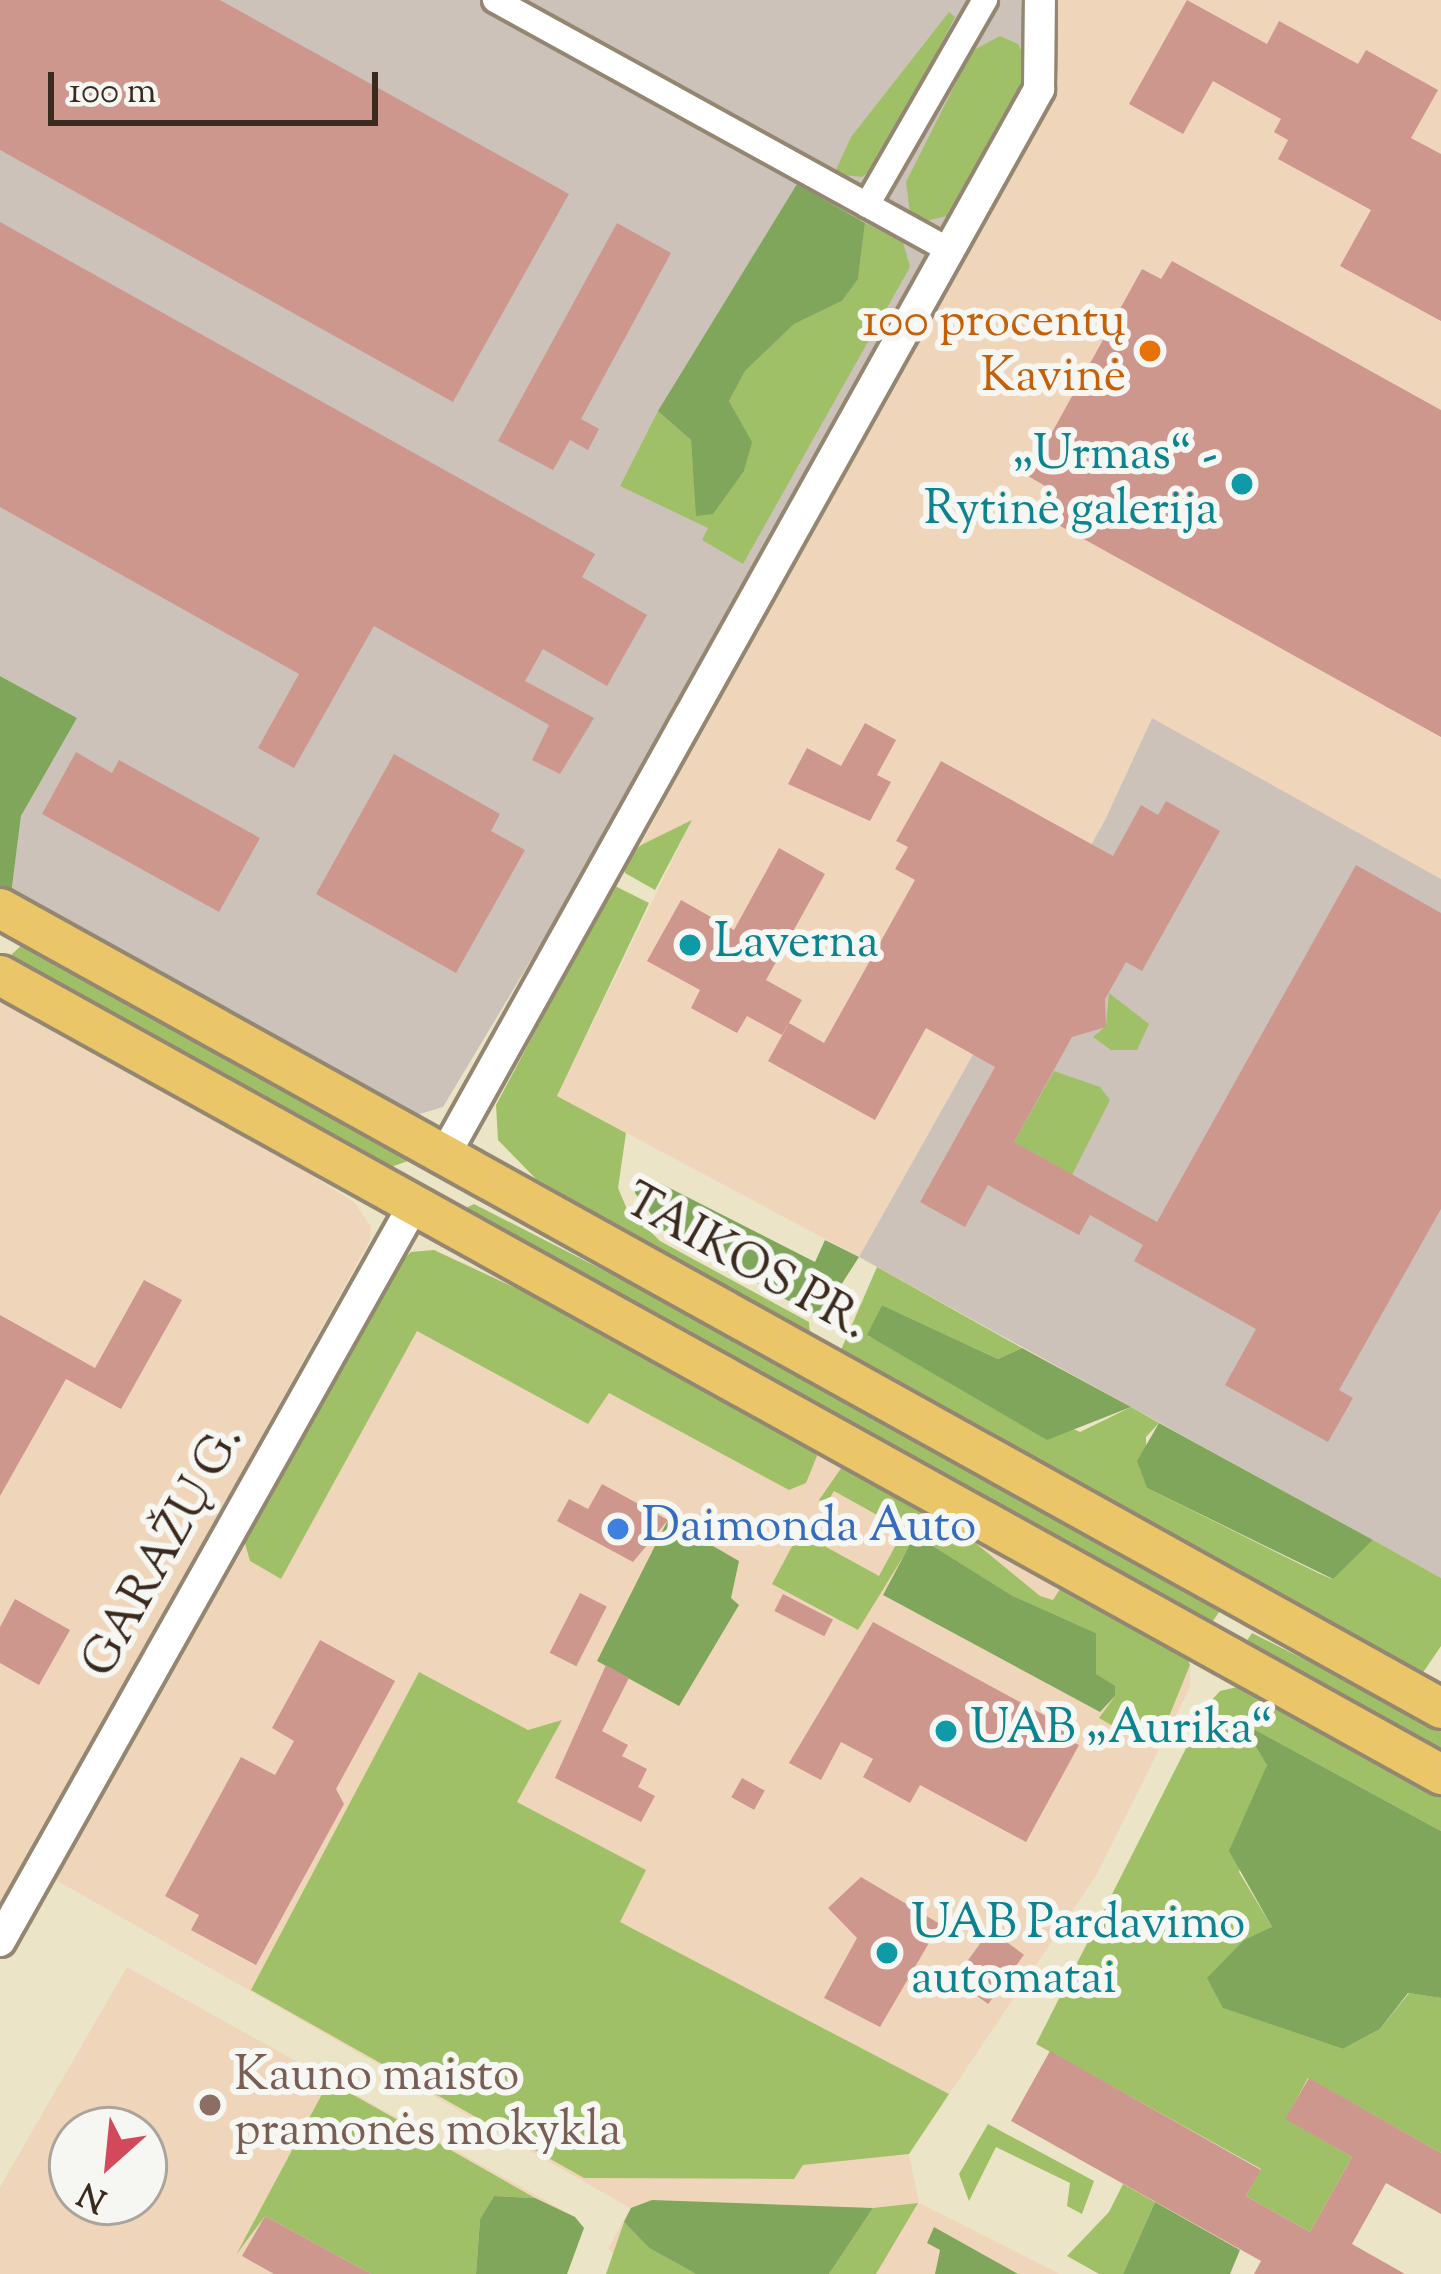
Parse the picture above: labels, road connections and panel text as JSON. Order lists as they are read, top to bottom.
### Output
{
  "streets": {
    "main road": ["TAIKOS PR."],
    "street": ["GARAŽŲ G."]
  },
  "places": [
    "100 procentų Kavinė",
    "„Urmas“ - Rytinė galerija",
    "Laverna",
    "Daimonda Auto",
    "UAB „Aurika“",
    "UAB Pardavimo automatai",
    "Kauno maisto pramonės mokykla"
  ],
  "scale_bar": "100 m",
  "north": "bottom left"
}
